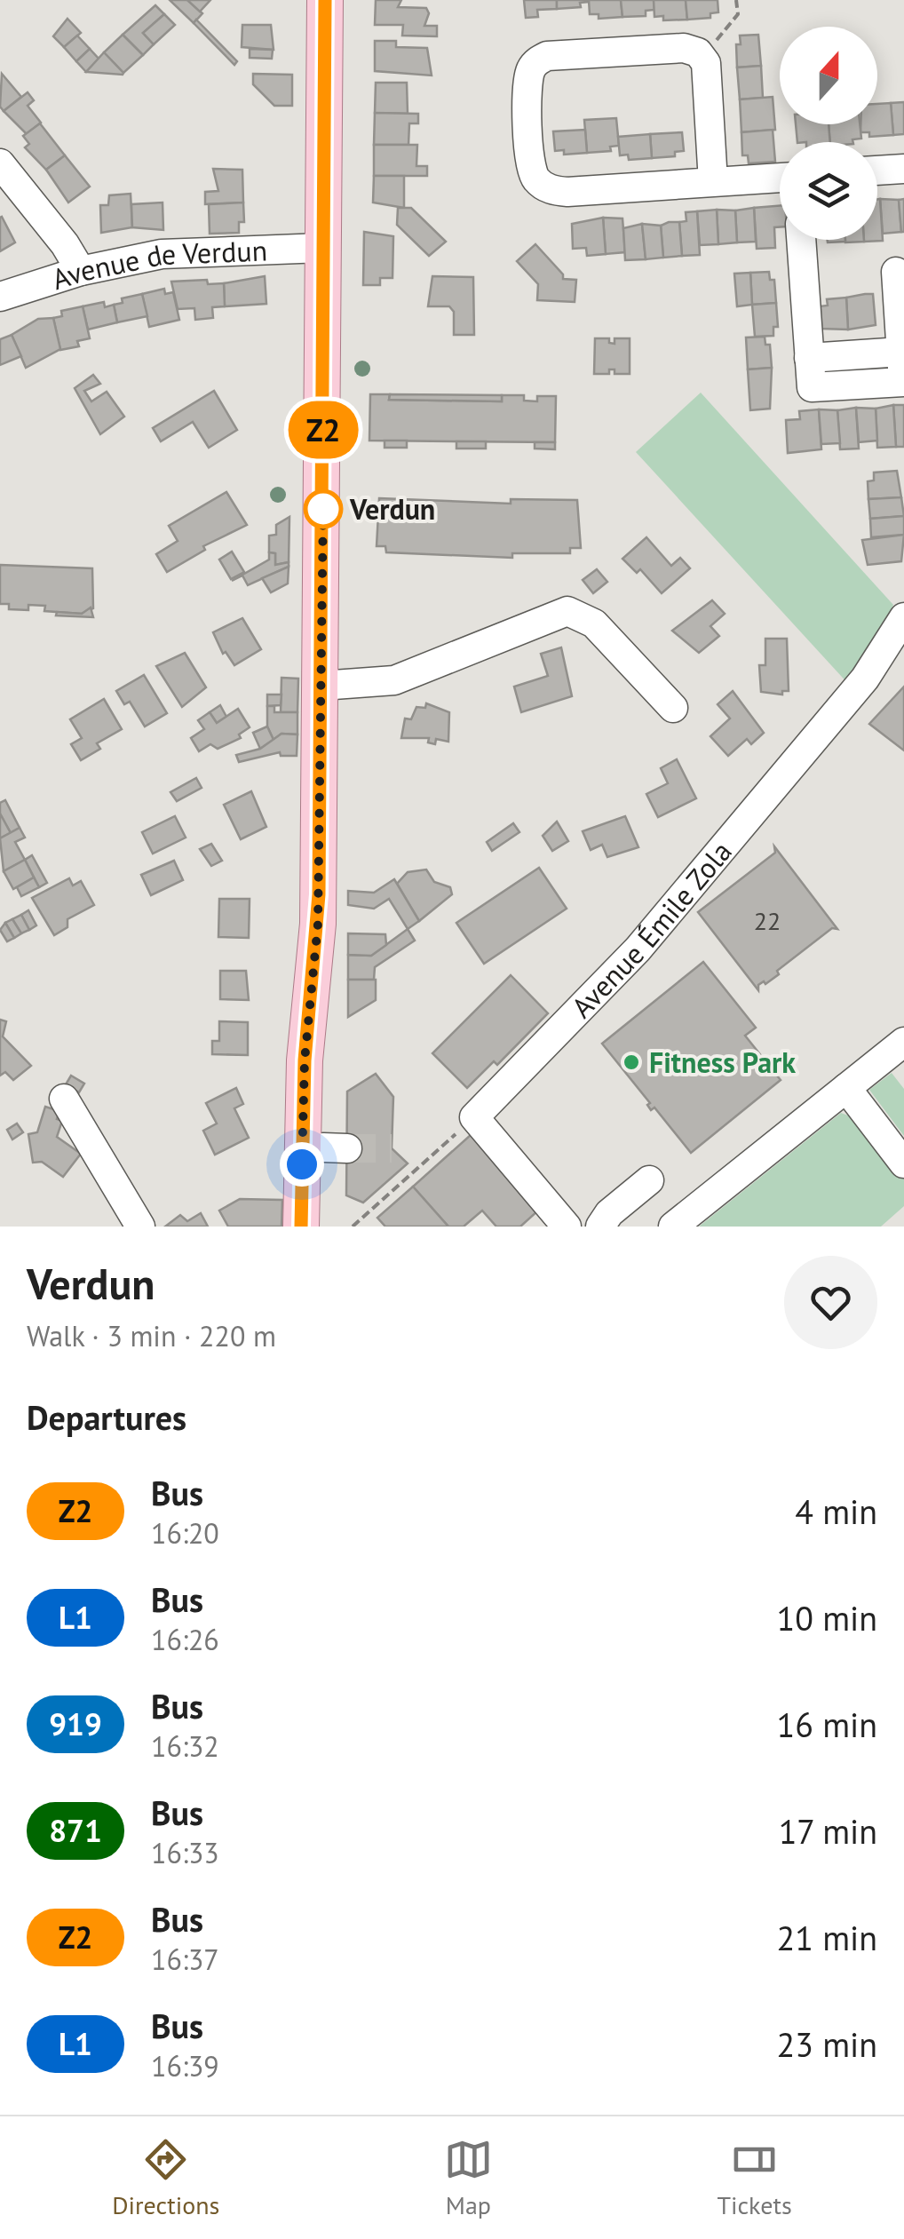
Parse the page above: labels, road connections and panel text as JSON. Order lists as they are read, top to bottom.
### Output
{
  "streets": {
    "street": ["Avenue de Verdun", "Avenue Émile Zola"]
  },
  "places": ["Verdun", "Fitness Park"],
  "lines": ["bus line Z2"],
  "house_numbers": ["22"],
  "north": "top",
  "page": {
    "on_map": "Z2",
    "heading": [
      ["Verdun", "Walk · 3 min · 220 m"],
      "Departures"
    ],
    "list": [
      {
        "mark": "Z2",
        "name": "Bus",
        "note": "16:20",
        "value": "4 min"
      },
      {
        "mark": "L1",
        "name": "Bus",
        "note": "16:26",
        "value": "10 min"
      },
      {
        "mark": "919",
        "name": "Bus",
        "note": "16:32",
        "value": "16 min"
      },
      {
        "mark": "871",
        "name": "Bus",
        "note": "16:33",
        "value": "17 min"
      },
      {
        "mark": "Z2",
        "name": "Bus",
        "note": "16:37",
        "value": "21 min"
      },
      {
        "mark": "L1",
        "name": "Bus",
        "note": "16:39",
        "value": "23 min"
      }
    ],
    "tabs": ["Directions", "Map", "Tickets"]
  }
}
